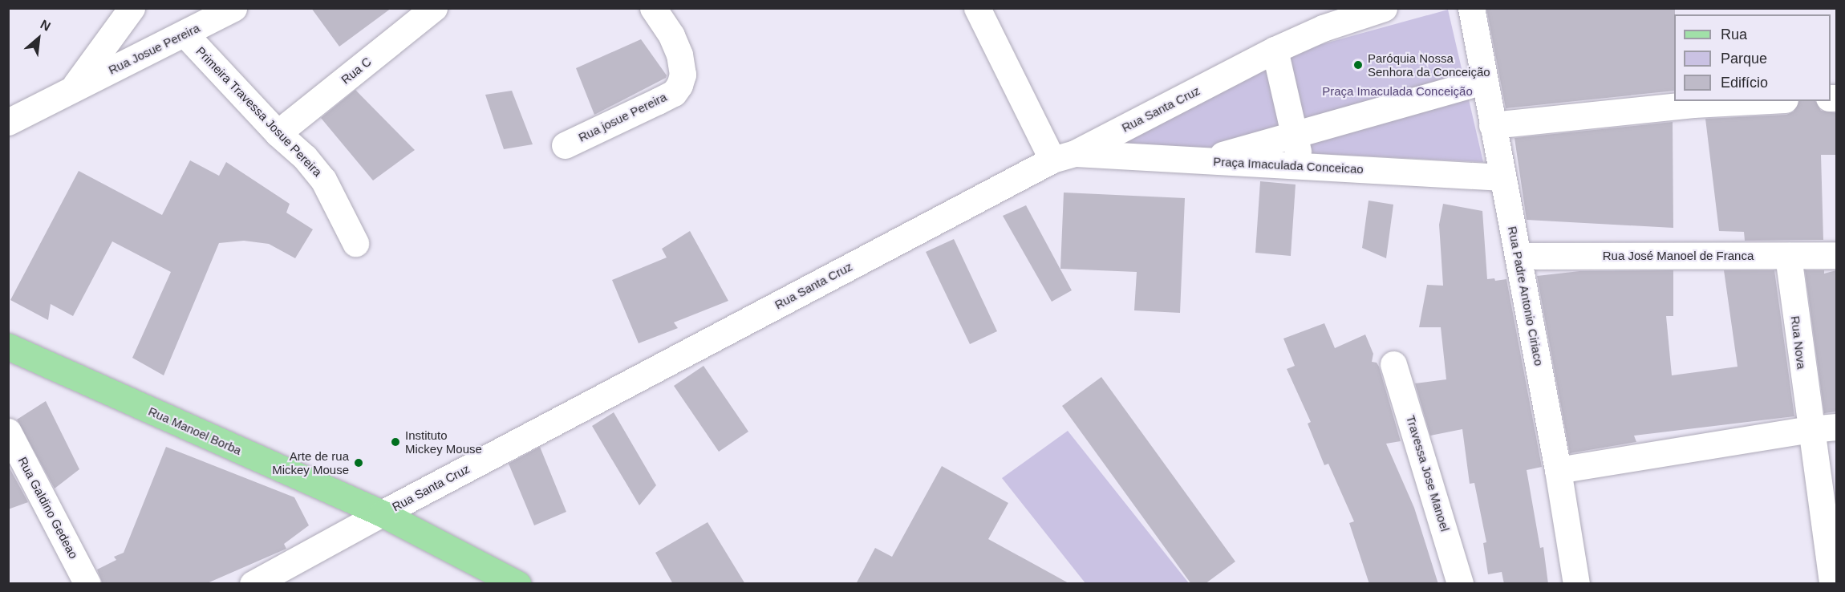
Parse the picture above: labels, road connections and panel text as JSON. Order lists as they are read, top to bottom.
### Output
{
  "streets": {
    "main road": ["Rua Manoel Borba"],
    "street": [
      "Rua Josue Pereira",
      "Rua C",
      "Rua Santa Cruz",
      "Primeira Travessa Josue Pereira",
      "Rua josue Pereira",
      "Praça Imaculada Conceicao",
      "Rua José Manoel de Franca",
      "Rua Padre Antonio Ciriaco",
      "Rua Nova",
      "Travessa Jose Manoel",
      "Rua Galdino Gedeao"
    ]
  },
  "crossings": [
    ["Rua Josue Pereira", "Primeira Travessa Josue Pereira"],
    ["Rua C", "Primeira Travessa Josue Pereira"],
    ["Rua Santa Cruz", "Praça Imaculada Conceicao"],
    ["Rua Santa Cruz", "Rua Manoel Borba"],
    ["Praça Imaculada Conceicao", "Rua Padre Antonio Ciriaco"],
    ["Rua José Manoel de Franca", "Rua Padre Antonio Ciriaco"],
    ["Rua José Manoel de Franca", "Rua Nova"]
  ],
  "parks": ["Praça Imaculada Conceição"],
  "places": ["Paróquia Nossa Senhora da Conceição", "Instituto Mickey Mouse", "Arte de rua Mickey Mouse"],
  "legend": ["Rua", "Parque", "Edifício"],
  "north": "top right"
}
